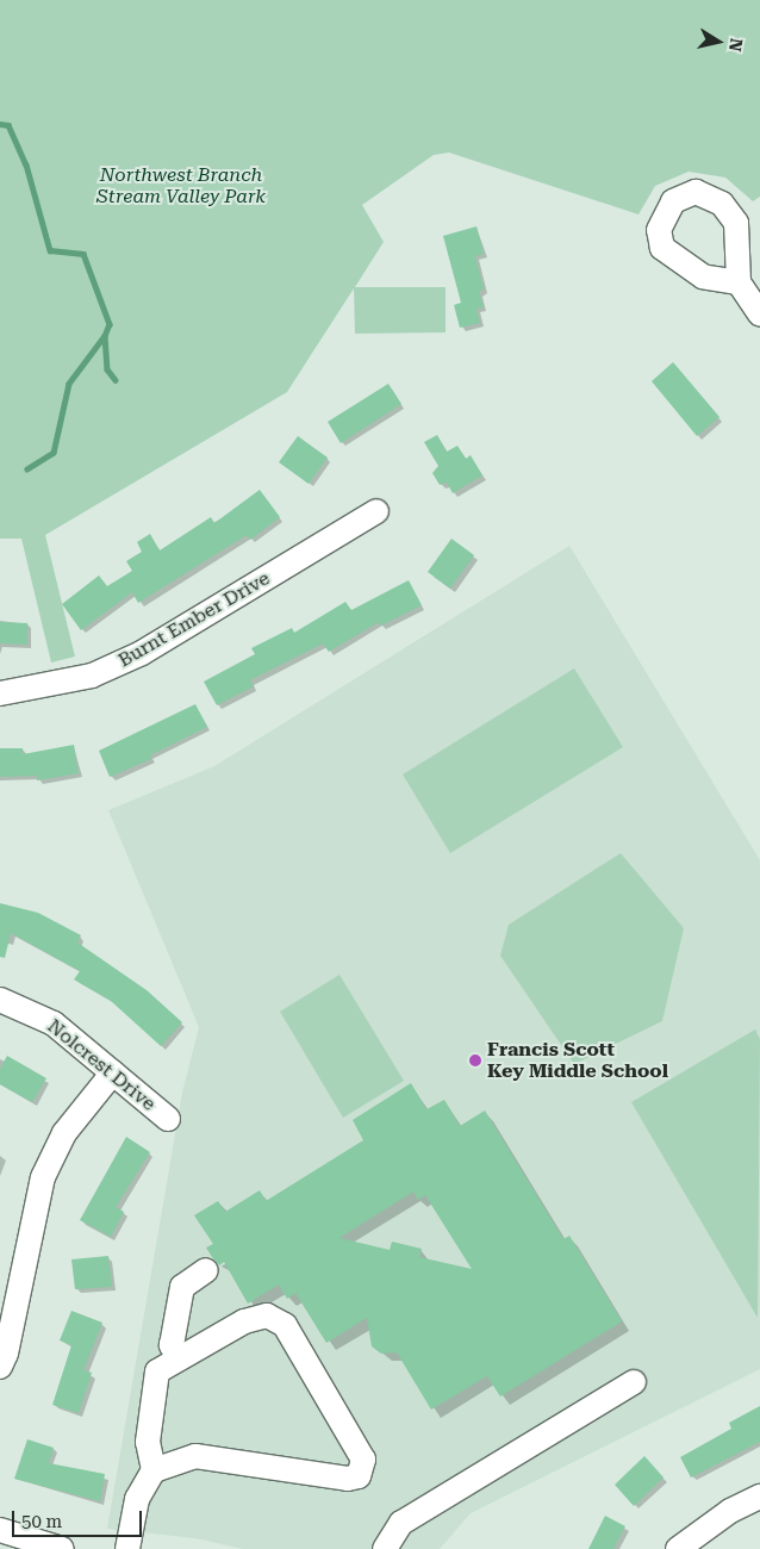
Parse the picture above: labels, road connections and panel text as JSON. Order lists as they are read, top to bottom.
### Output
{
  "streets": {
    "street": ["Burnt Ember Drive", "Nolcrest Drive"]
  },
  "parks": ["Northwest Branch Stream Valley Park"],
  "places": ["Francis Scott Key Middle School"],
  "scale_bar": "50 m",
  "north": "right"
}
